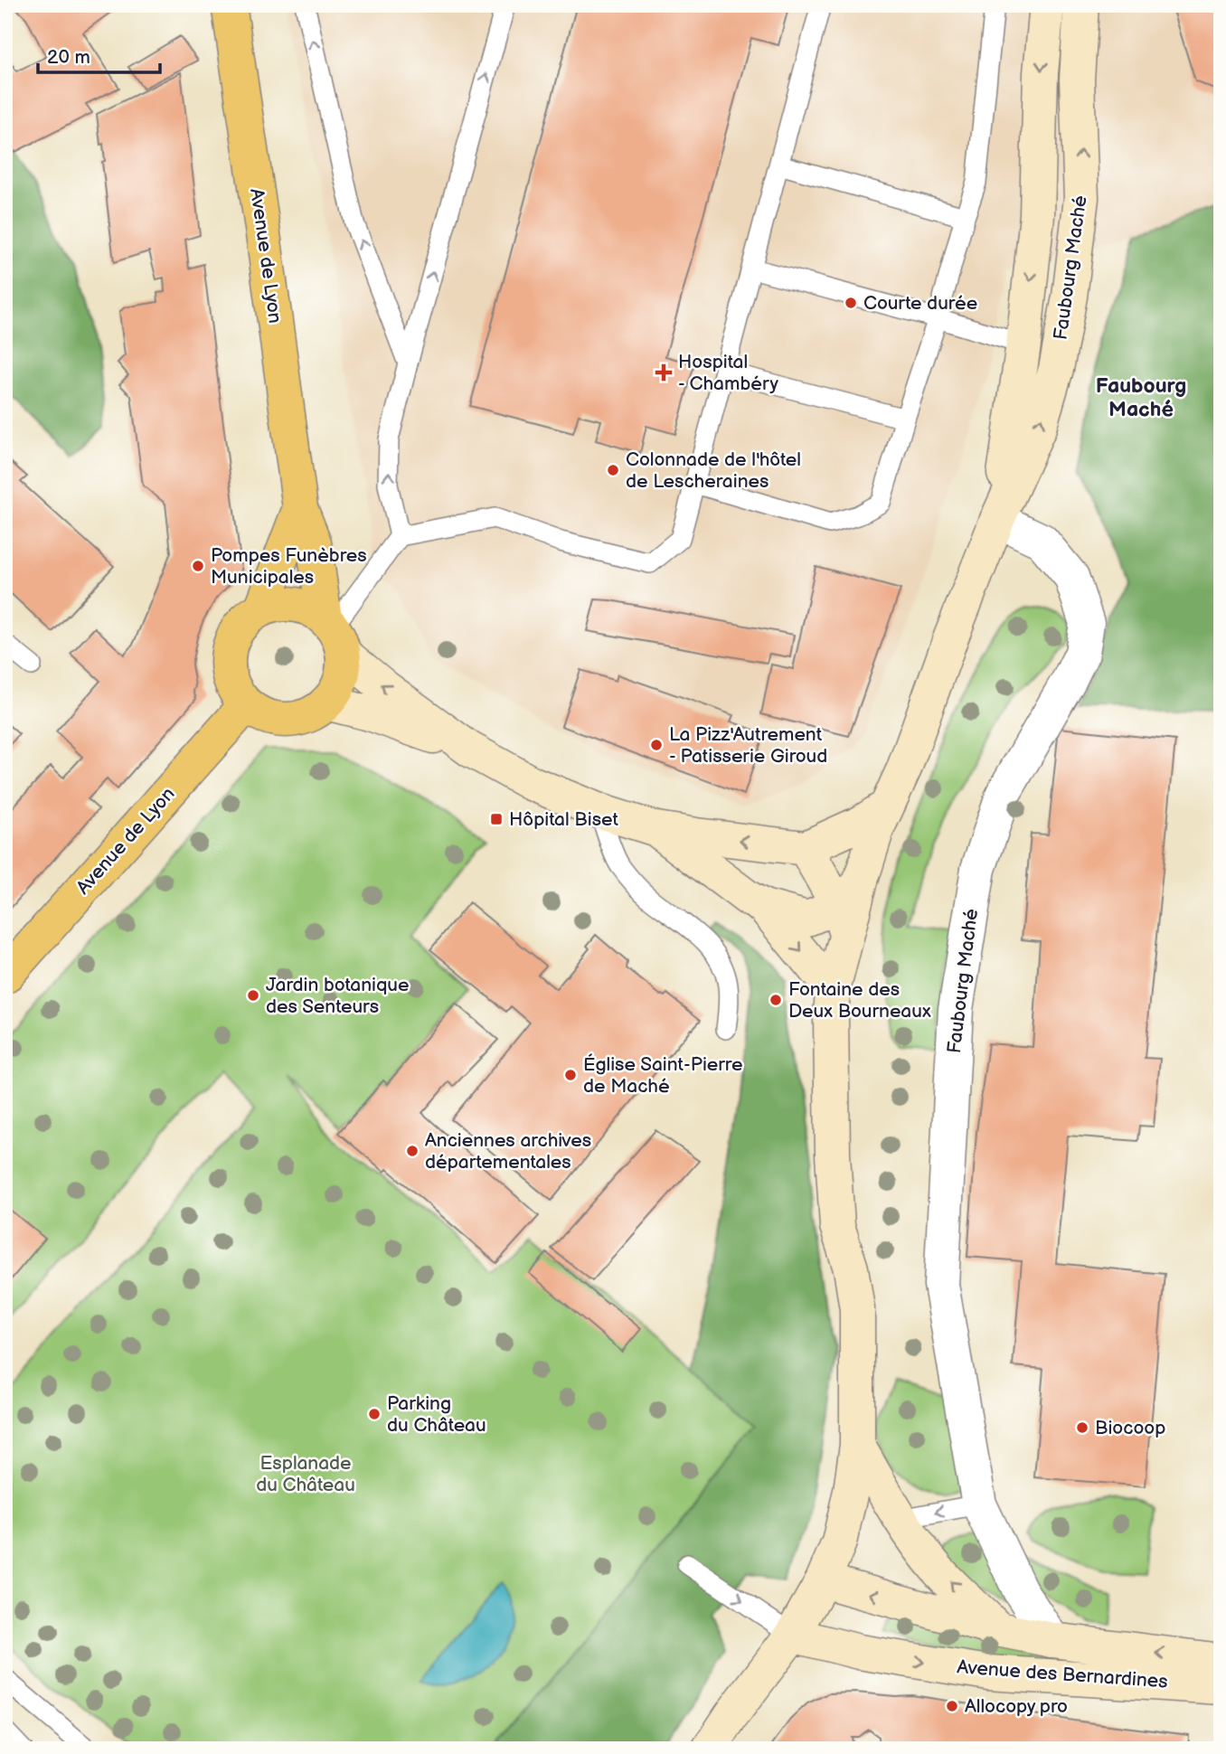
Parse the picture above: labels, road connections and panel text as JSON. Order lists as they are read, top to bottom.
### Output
{
  "streets": {
    "main road": ["Avenue de Lyon", "Faubourg Maché", "Avenue des Bernardines"]
  },
  "crossings": [
    ["Faubourg Maché", "Avenue des Bernardines"]
  ],
  "districts": ["Faubourg Maché"],
  "parks": ["Esplanade du Château"],
  "places": {
    "other": [
      "Courte durée",
      "Colonnade de l'hôtel de Lescheraines",
      "Pompes Funèbres Municipales",
      "La Pizz'Autrement - Patisserie Giroud",
      "Jardin botanique des Senteurs",
      "Fontaine des Deux Bourneaux",
      "Église Saint-Pierre de Maché",
      "Anciennes archives départementales",
      "Parking du Château",
      "Biocoop",
      "Allocopy pro"
    ],
    "health": ["Hospital - Chambéry"],
    "transit": ["Hôpital Biset"]
  },
  "scale_bar": "20 m"
}
